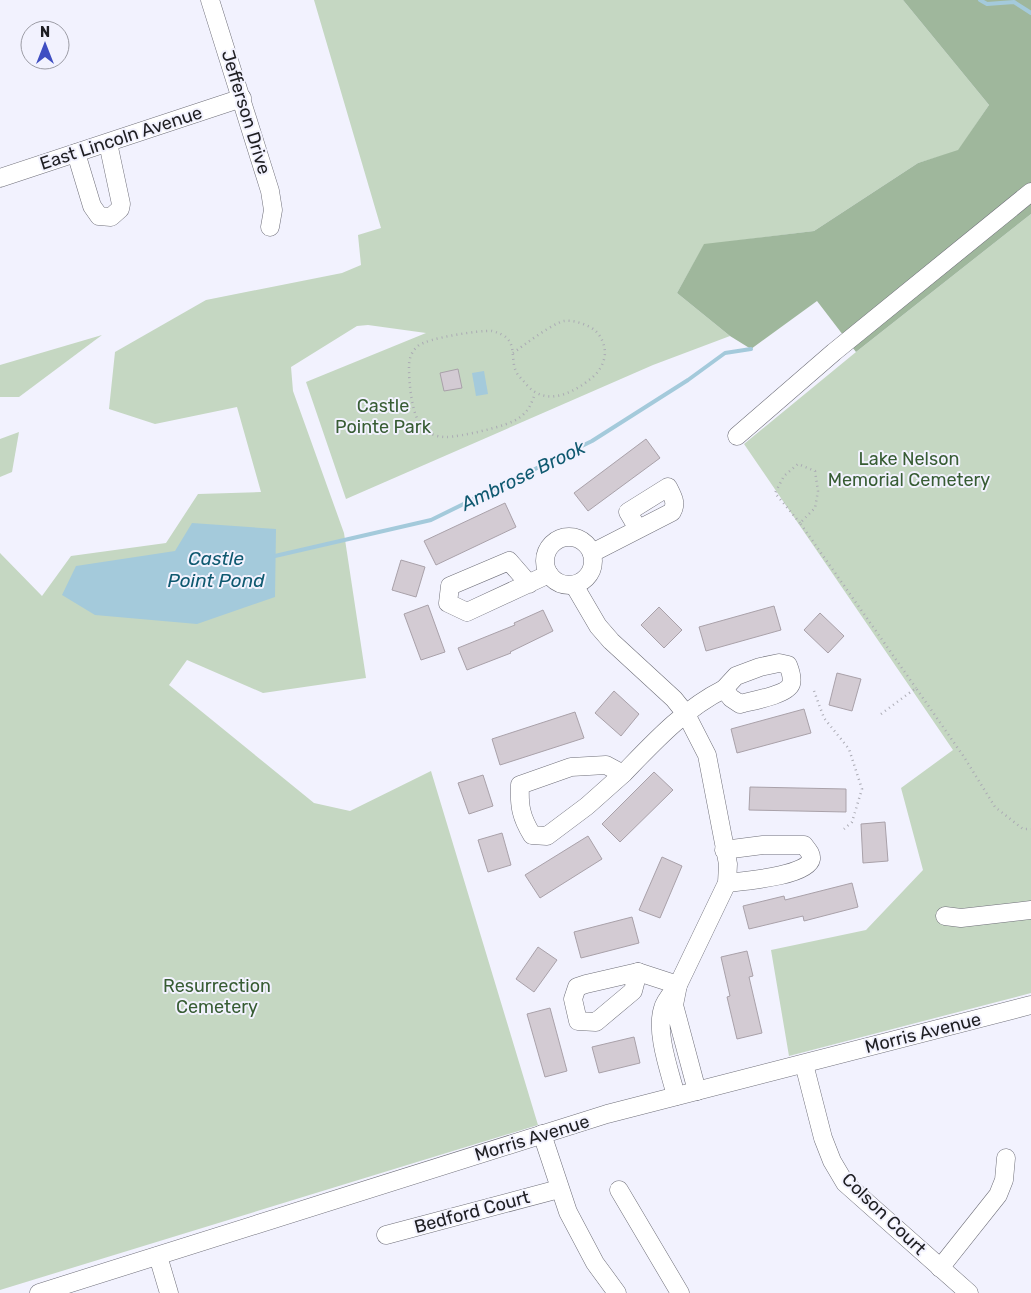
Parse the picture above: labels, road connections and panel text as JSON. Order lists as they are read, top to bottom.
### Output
{
  "streets": {
    "street": [
      "Jefferson Drive",
      "East Lincoln Avenue",
      "Morris Avenue",
      "Bedford Court",
      "Colson Court"
    ]
  },
  "crossings": [
    ["Jefferson Drive", "East Lincoln Avenue"],
    ["Morris Avenue", "Colson Court"]
  ],
  "water": ["Ambrose Brook", "Castle Point Pond"],
  "parks": ["Castle Pointe Park", "Lake Nelson Memorial Cemetery", "Resurrection Cemetery"],
  "north": "top"
}
